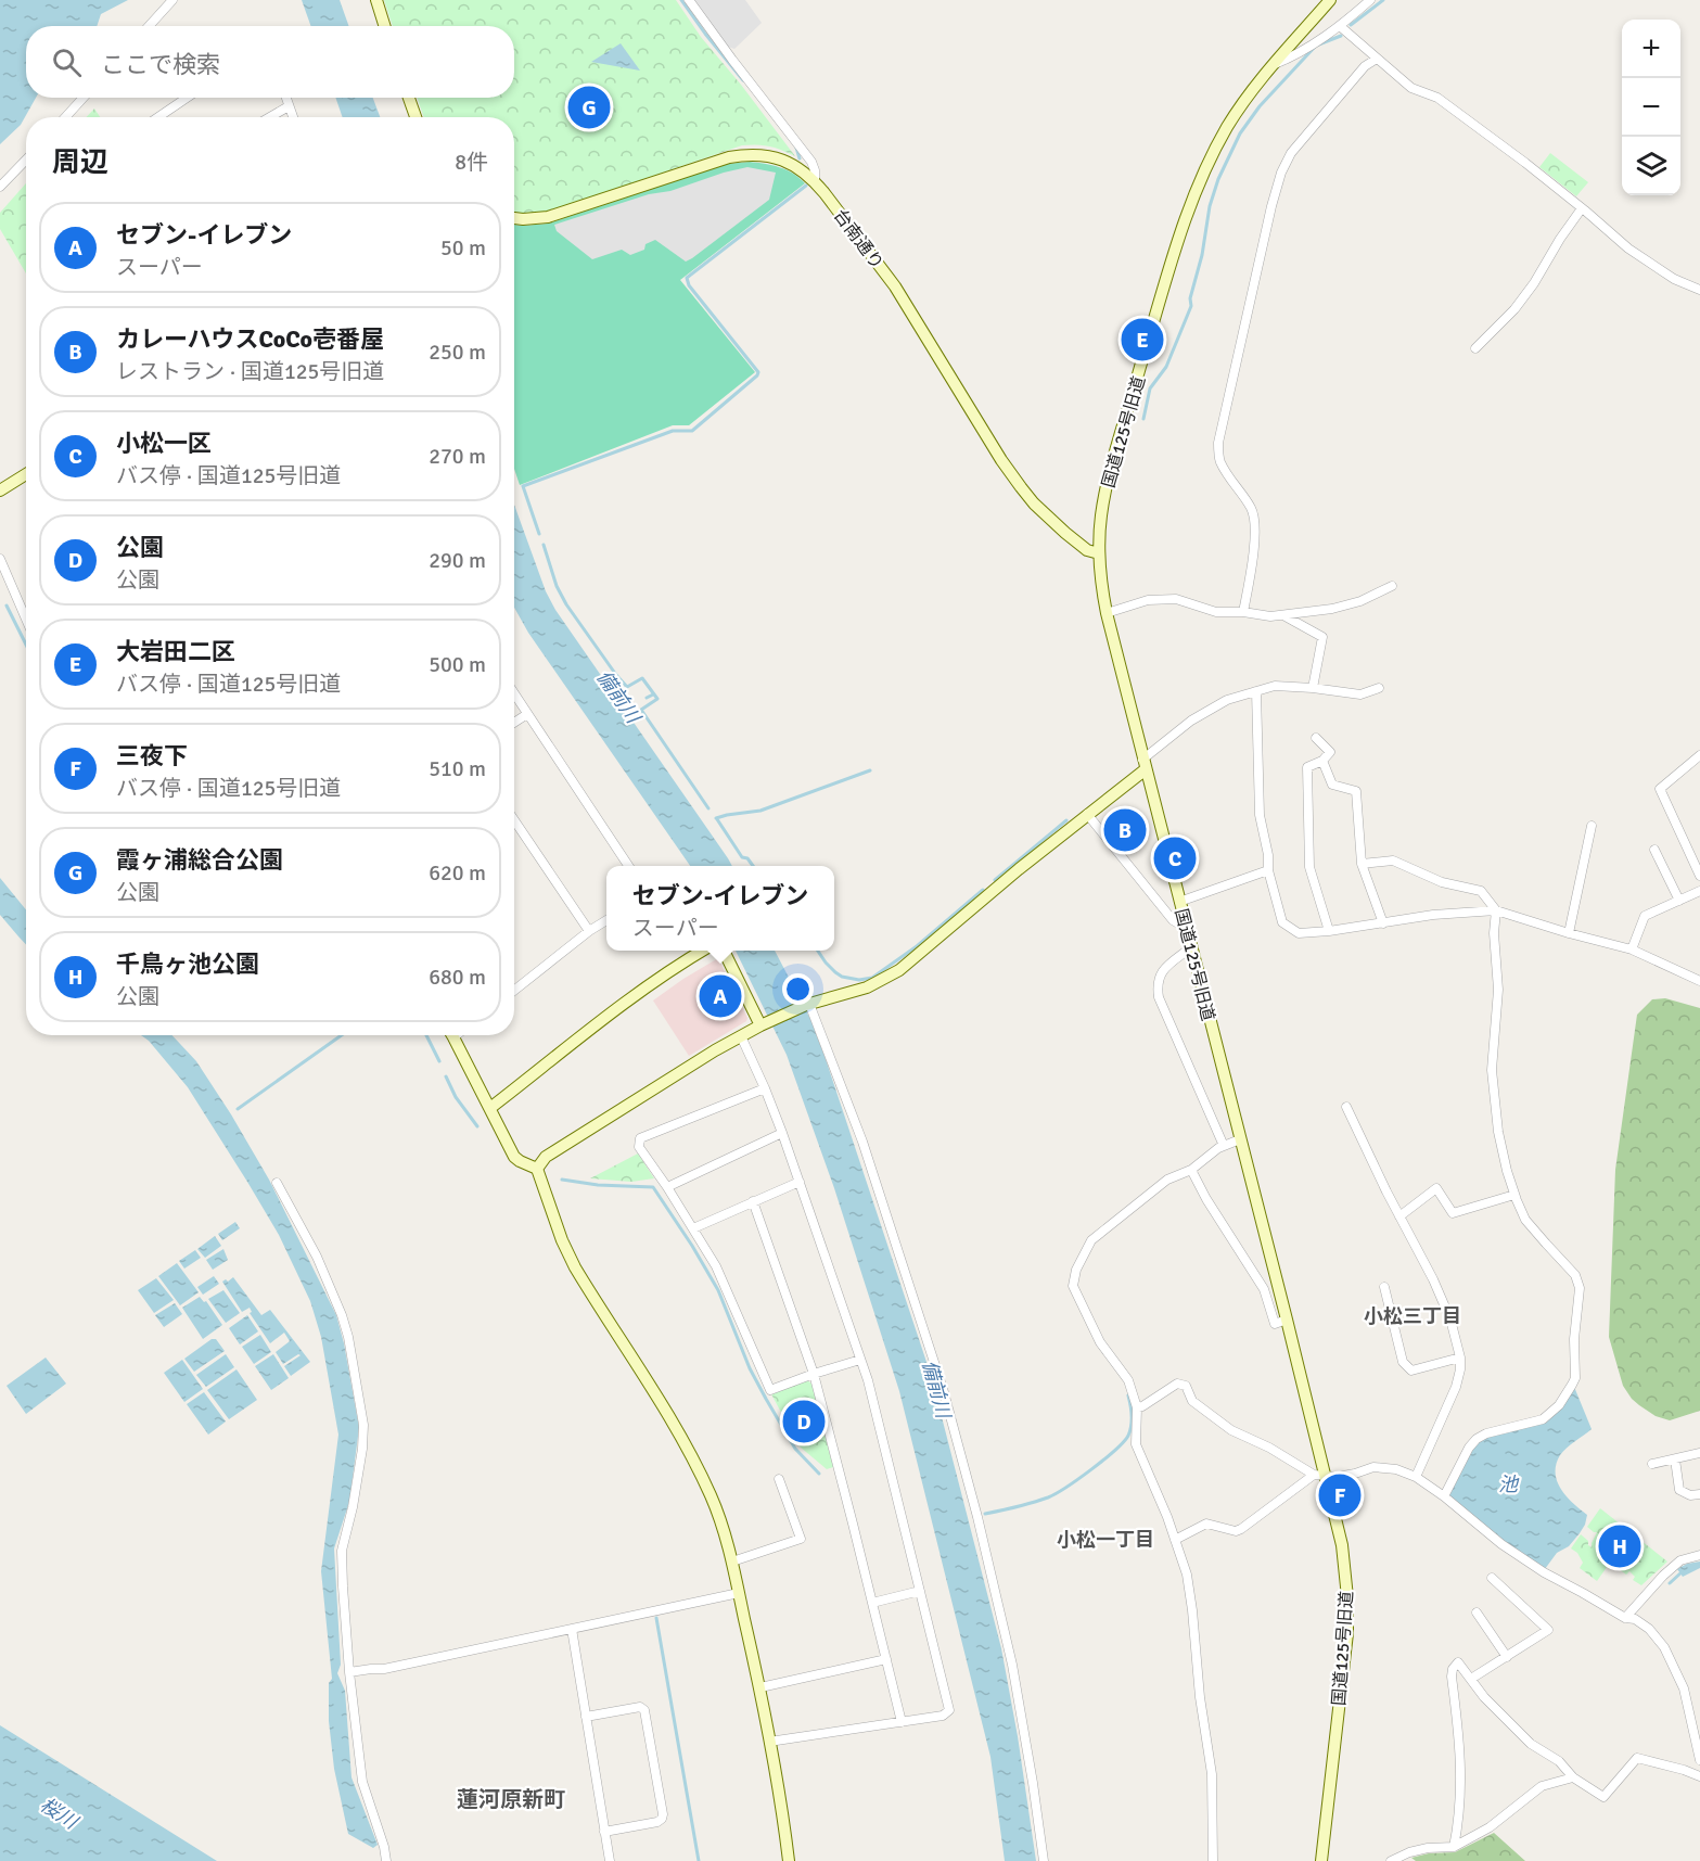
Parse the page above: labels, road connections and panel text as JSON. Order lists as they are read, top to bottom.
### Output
{
  "streets": {
    "street": ["台南通り", "国道125号旧道"]
  },
  "crossings": [
    ["台南通り", "国道125号旧道"]
  ],
  "districts": ["小松三丁目", "小松一丁目", "蓮河原新町"],
  "water": ["備前川", "池", "桜川"],
  "page": {
    "map_buttons": ["+", "−"],
    "search": "ここで検索",
    "pins": [
      "G",
      "E",
      "B",
      "C",
      "A",
      "D",
      "F",
      "H"
    ],
    "heading": ["周辺", "8件"],
    "list": [
      {
        "mark": "A",
        "name": "セブン-イレブン",
        "note": "スーパー",
        "value": "50 m"
      },
      {
        "mark": "B",
        "name": "カレーハウスCoCo壱番屋",
        "note": "レストラン · 国道125号旧道",
        "value": "250 m"
      },
      {
        "mark": "C",
        "name": "小松一区",
        "note": "バス停 · 国道125号旧道",
        "value": "270 m"
      },
      {
        "mark": "D",
        "name": "公園",
        "note": "公園",
        "value": "290 m"
      },
      {
        "mark": "E",
        "name": "大岩田二区",
        "note": "バス停 · 国道125号旧道",
        "value": "500 m"
      },
      {
        "mark": "F",
        "name": "三夜下",
        "note": "バス停 · 国道125号旧道",
        "value": "510 m"
      },
      {
        "mark": "G",
        "name": "霞ヶ浦総合公園",
        "note": "公園",
        "value": "620 m"
      },
      {
        "mark": "H",
        "name": "千鳥ヶ池公園",
        "note": "公園",
        "value": "680 m"
      }
    ],
    "popup": ["セブン-イレブン", "スーパー"]
  }
}
